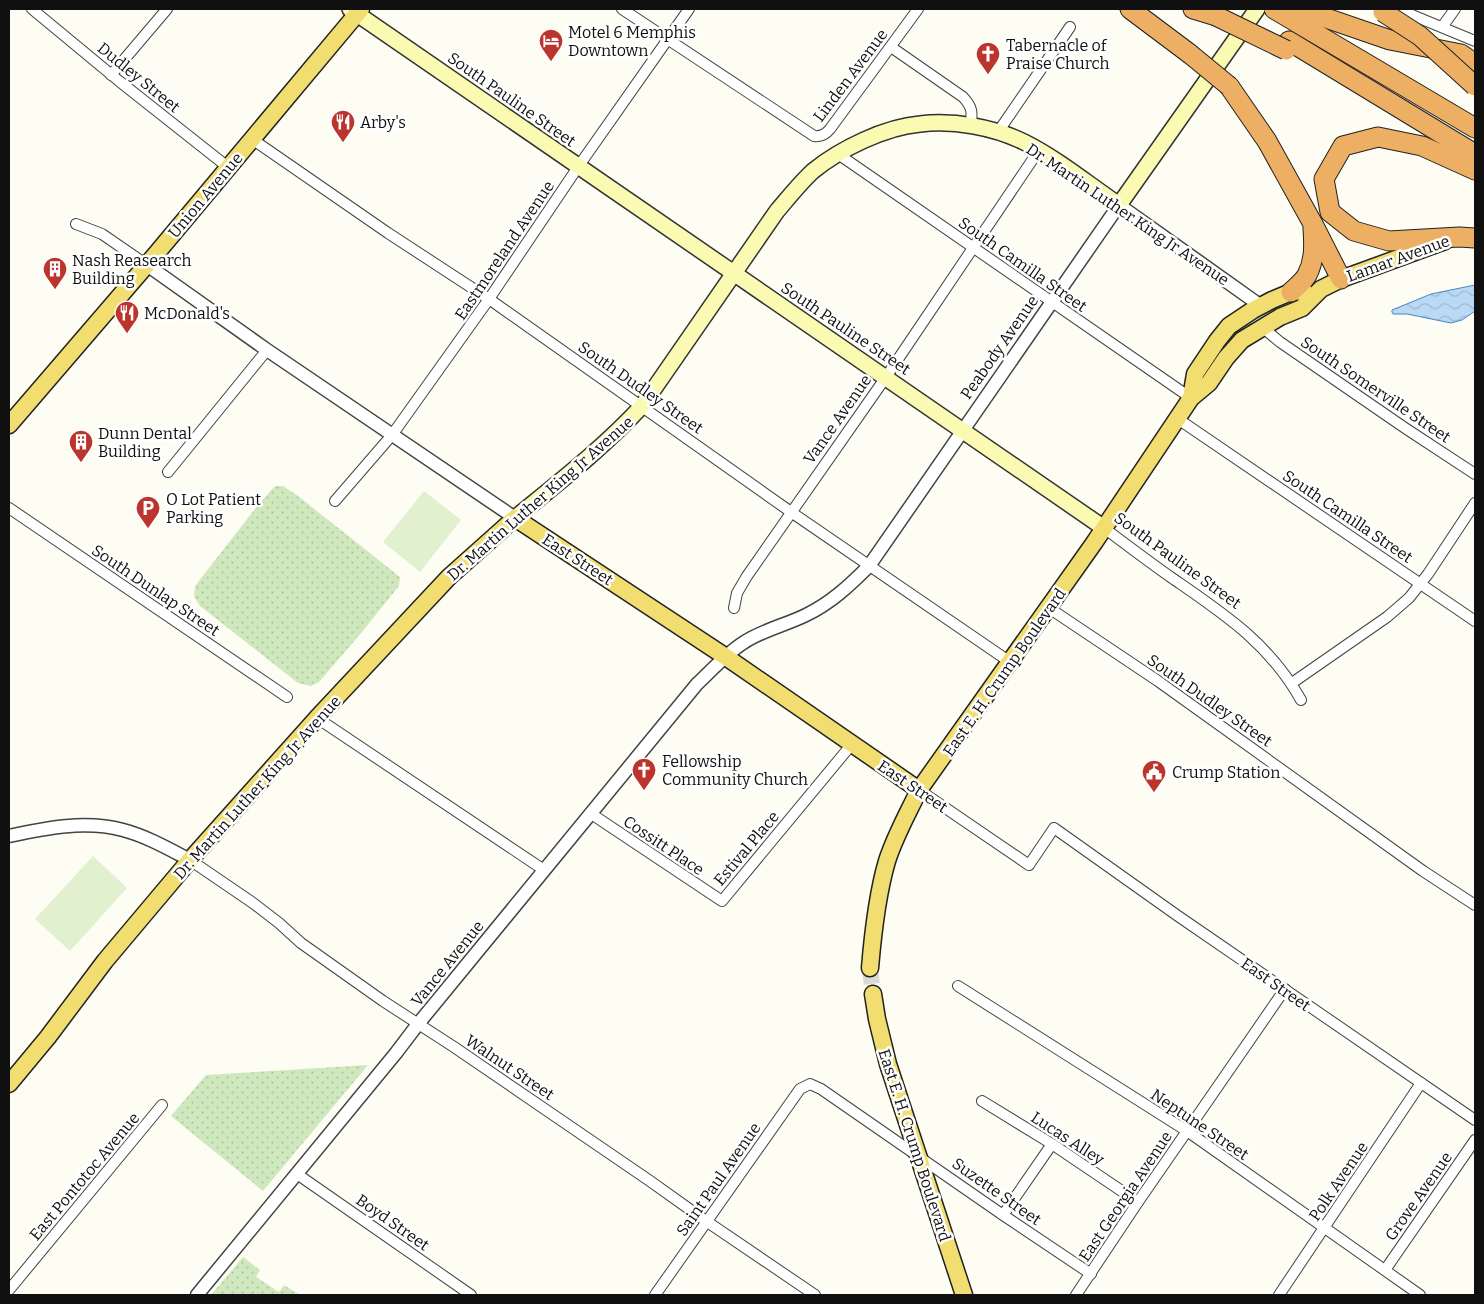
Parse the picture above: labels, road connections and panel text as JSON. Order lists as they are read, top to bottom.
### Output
{
  "streets": {
    "main road": [
      "South Pauline Street",
      "Union Avenue",
      "Dr. Martin Luther King Jr Avenue",
      "Lamar Avenue",
      "Peabody Avenue",
      "East Street",
      "East E. H. Crump Boulevard"
    ],
    "street": [
      "Linden Avenue",
      "Dudley Street",
      "Eastmoreland Avenue",
      "South Camilla Street",
      "South Dudley Street",
      "South Somerville Street",
      "Vance Avenue",
      "South Dunlap Street",
      "Cossitt Place",
      "Estival Place",
      "Walnut Street",
      "Neptune Street",
      "Lucas Alley",
      "East Pontotoc Avenue",
      "Saint Paul Avenue",
      "Polk Avenue",
      "Suzette Street",
      "East Georgia Avenue",
      "Grove Avenue",
      "Boyd Street"
    ]
  },
  "crossings": [
    ["Linden Avenue", "Eastmoreland Avenue"],
    ["Dudley Street", "Union Avenue"],
    ["South Pauline Street", "Union Avenue"],
    ["South Pauline Street", "Dr. Martin Luther King Jr Avenue"],
    ["South Pauline Street", "Eastmoreland Avenue"],
    ["South Pauline Street", "Peabody Avenue"],
    ["South Pauline Street", "Vance Avenue"],
    ["South Pauline Street", "East E. H. Crump Boulevard"],
    ["Union Avenue", "South Dudley Street"],
    ["Union Avenue", "East Street"],
    ["Dr. Martin Luther King Jr Avenue", "South Camilla Street"],
    ["Dr. Martin Luther King Jr Avenue", "Peabody Avenue"],
    ["Dr. Martin Luther King Jr Avenue", "South Dudley Street"],
    ["Dr. Martin Luther King Jr Avenue", "Vance Avenue"],
    ["Dr. Martin Luther King Jr Avenue", "East Street"],
    ["Dr. Martin Luther King Jr Avenue", "East E. H. Crump Boulevard"],
    ["Dr. Martin Luther King Jr Avenue", "Walnut Street"],
    ["Eastmoreland Avenue", "South Dudley Street"],
    ["Eastmoreland Avenue", "East Street"],
    ["Lamar Avenue", "East E. H. Crump Boulevard"],
    ["South Camilla Street", "Peabody Avenue"],
    ["South Camilla Street", "Vance Avenue"],
    ["South Camilla Street", "East E. H. Crump Boulevard"],
    ["Peabody Avenue", "South Dudley Street"],
    ["Peabody Avenue", "Vance Avenue"],
    ["Peabody Avenue", "East Street"],
    ["South Dudley Street", "Vance Avenue"],
    ["South Dudley Street", "East E. H. Crump Boulevard"],
    ["South Somerville Street", "East E. H. Crump Boulevard"],
    ["Vance Avenue", "East Street"],
    ["Vance Avenue", "Cossitt Place"],
    ["Vance Avenue", "Walnut Street"],
    ["Vance Avenue", "Boyd Street"],
    ["East Street", "East E. H. Crump Boulevard"],
    ["East Street", "Estival Place"],
    ["East Street", "Polk Avenue"],
    ["East Street", "East Georgia Avenue"],
    ["East E. H. Crump Boulevard", "Suzette Street"],
    ["Cossitt Place", "Estival Place"],
    ["Walnut Street", "Saint Paul Avenue"],
    ["Neptune Street", "Polk Avenue"],
    ["Neptune Street", "East Georgia Avenue"],
    ["Neptune Street", "Grove Avenue"],
    ["Lucas Alley", "East Georgia Avenue"],
    ["Saint Paul Avenue", "Suzette Street"],
    ["Suzette Street", "East Georgia Avenue"]
  ],
  "places": {
    "hotel": ["Motel 6 Memphis Downtown"],
    "church": ["Tabernacle of Praise Church", "Fellowship Community Church"],
    "restaurant": ["Arby's", "McDonald's"],
    "building": ["Nash Reasearch Building", "Dunn Dental Building"],
    "parking": ["O Lot Patient Parking"],
    "public building": ["Crump Station"]
  }
}
